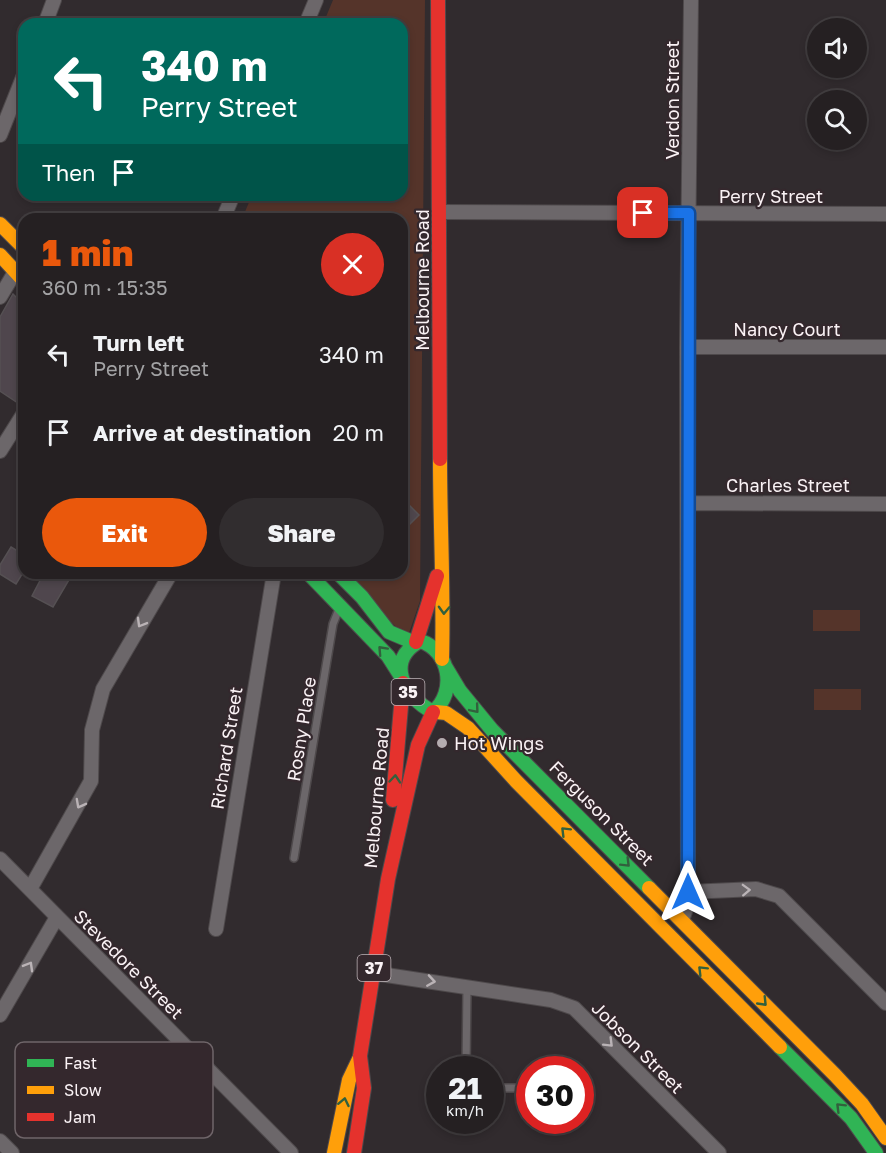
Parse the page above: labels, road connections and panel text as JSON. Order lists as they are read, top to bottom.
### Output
{
  "streets": {
    "main road": [
      "Melbourne Road",
      "35",
      "Ferguson Street",
      "37"
    ],
    "street": [
      "Verdon Street",
      "Perry Street",
      "Nancy Court",
      "Charles Street",
      "Richard Street",
      "Stevedore Street",
      "Jobson Street"
    ],
    "lane": ["Rosny Place"]
  },
  "crossings": [
    ["Verdon Street", "Perry Street"],
    ["Verdon Street", "Nancy Court"],
    ["Verdon Street", "Charles Street"],
    ["Verdon Street", "Ferguson Street"],
    ["Perry Street", "Melbourne Road"],
    ["Melbourne Road", "35"],
    ["Melbourne Road", "Ferguson Street"],
    ["Melbourne Road", "Jobson Street"],
    ["35", "Rosny Place"],
    ["35", "Ferguson Street"]
  ],
  "one_way": ["Jobson Street"],
  "places": ["Hot Wings"],
  "legend": ["Fast", "Slow", "Jam"],
  "page": {
    "turn": ["340 m", "Perry Street"],
    "then": "Then",
    "heading": ["1 min", "360 m · 15:35"],
    "list": [
      {
        "name": "Turn left",
        "note": "Perry Street",
        "value": "340 m"
      },
      {
        "name": "Arrive at destination",
        "value": "20 m"
      }
    ],
    "buttons": ["Exit", "Share"],
    "speed": "21 km/h",
    "limit": "30"
  }
}
